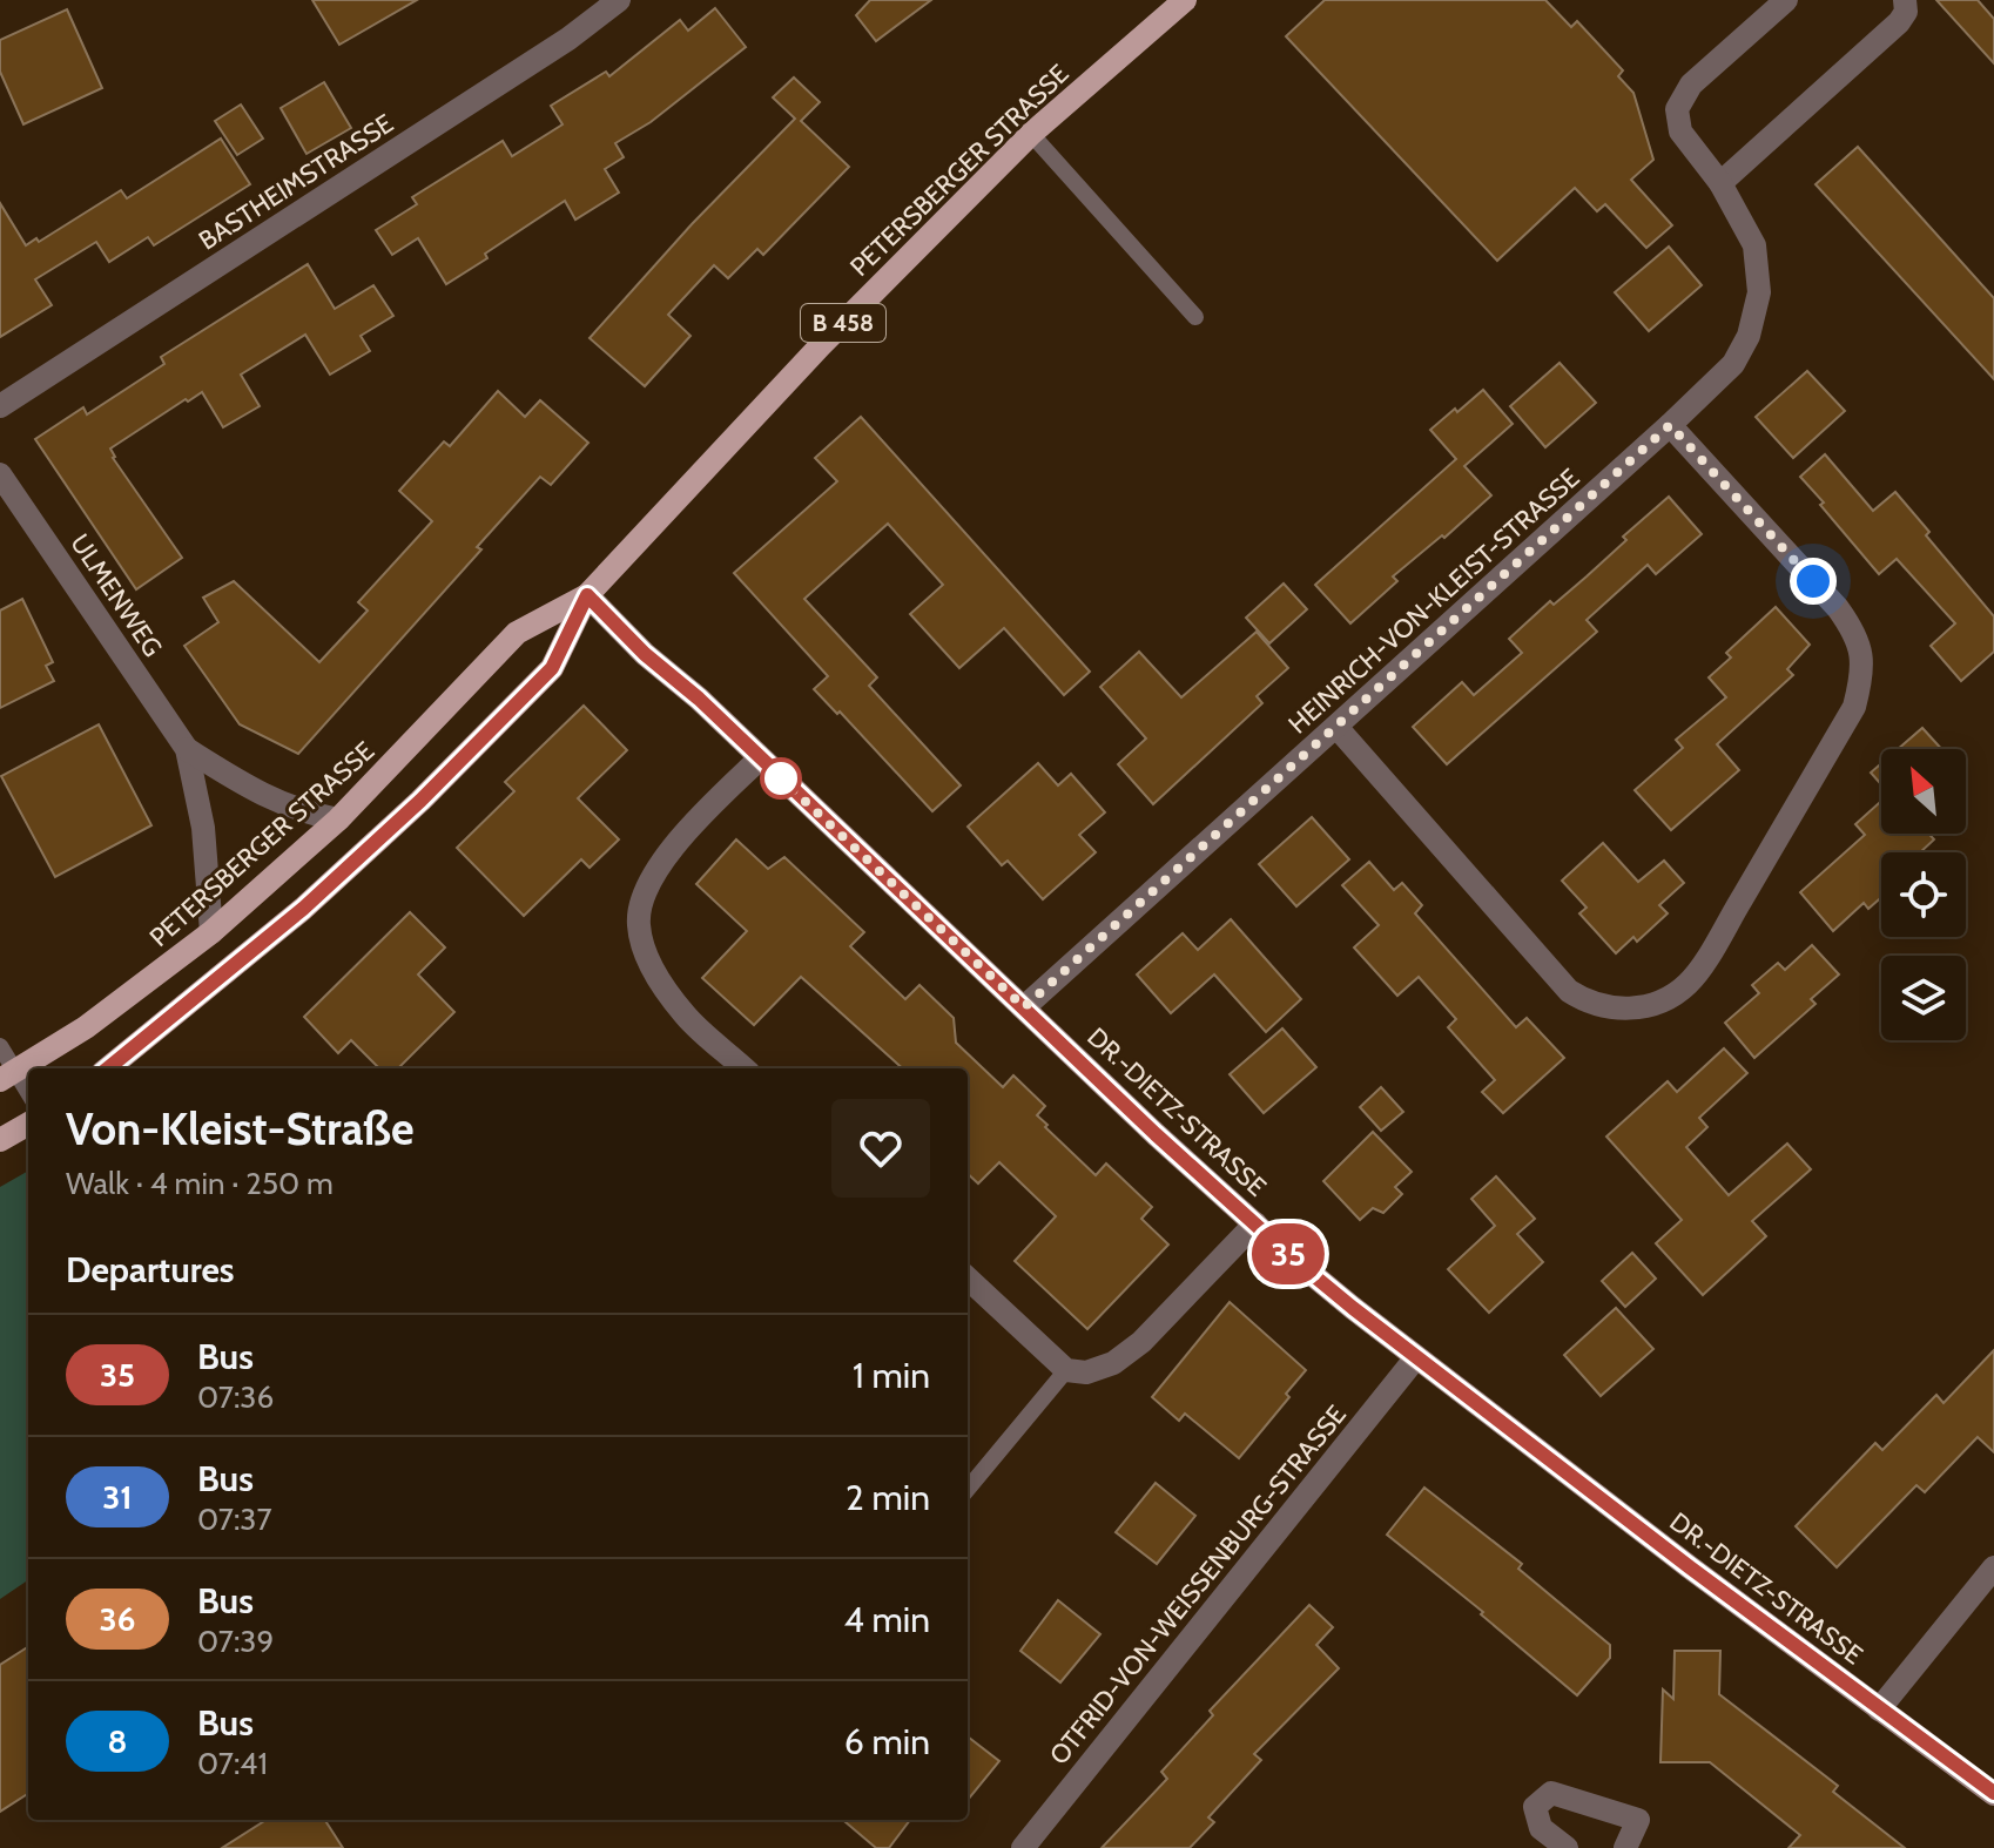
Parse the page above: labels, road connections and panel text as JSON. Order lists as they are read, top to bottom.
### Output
{
  "streets": {
    "main road": ["PETERSBERGER STRASSE", "B 458", "DR.-DIETZ-STRASSE"],
    "street": [
      "BASTHEIMSTRASSE",
      "ULMENWEG",
      "HEINRICH-VON-KLEIST-STRASSE",
      "OTFRID-VON-WEISSENBURG-STRASSE"
    ]
  },
  "crossings": [
    ["PETERSBERGER STRASSE", "ULMENWEG"],
    ["PETERSBERGER STRASSE", "DR.-DIETZ-STRASSE"],
    ["HEINRICH-VON-KLEIST-STRASSE", "DR.-DIETZ-STRASSE"],
    ["DR.-DIETZ-STRASSE", "OTFRID-VON-WEISSENBURG-STRASSE"]
  ],
  "lines": ["bus line 35"],
  "north": "top left",
  "page": {
    "on_map": "35",
    "heading": [
      ["Von-Kleist-Straße", "Walk · 4 min · 250 m"],
      "Departures"
    ],
    "list": [
      {
        "mark": "35",
        "name": "Bus",
        "note": "07:36",
        "value": "1 min"
      },
      {
        "mark": "31",
        "name": "Bus",
        "note": "07:37",
        "value": "2 min"
      },
      {
        "mark": "36",
        "name": "Bus",
        "note": "07:39",
        "value": "4 min"
      },
      {
        "mark": "8",
        "name": "Bus",
        "note": "07:41",
        "value": "6 min"
      }
    ]
  }
}
